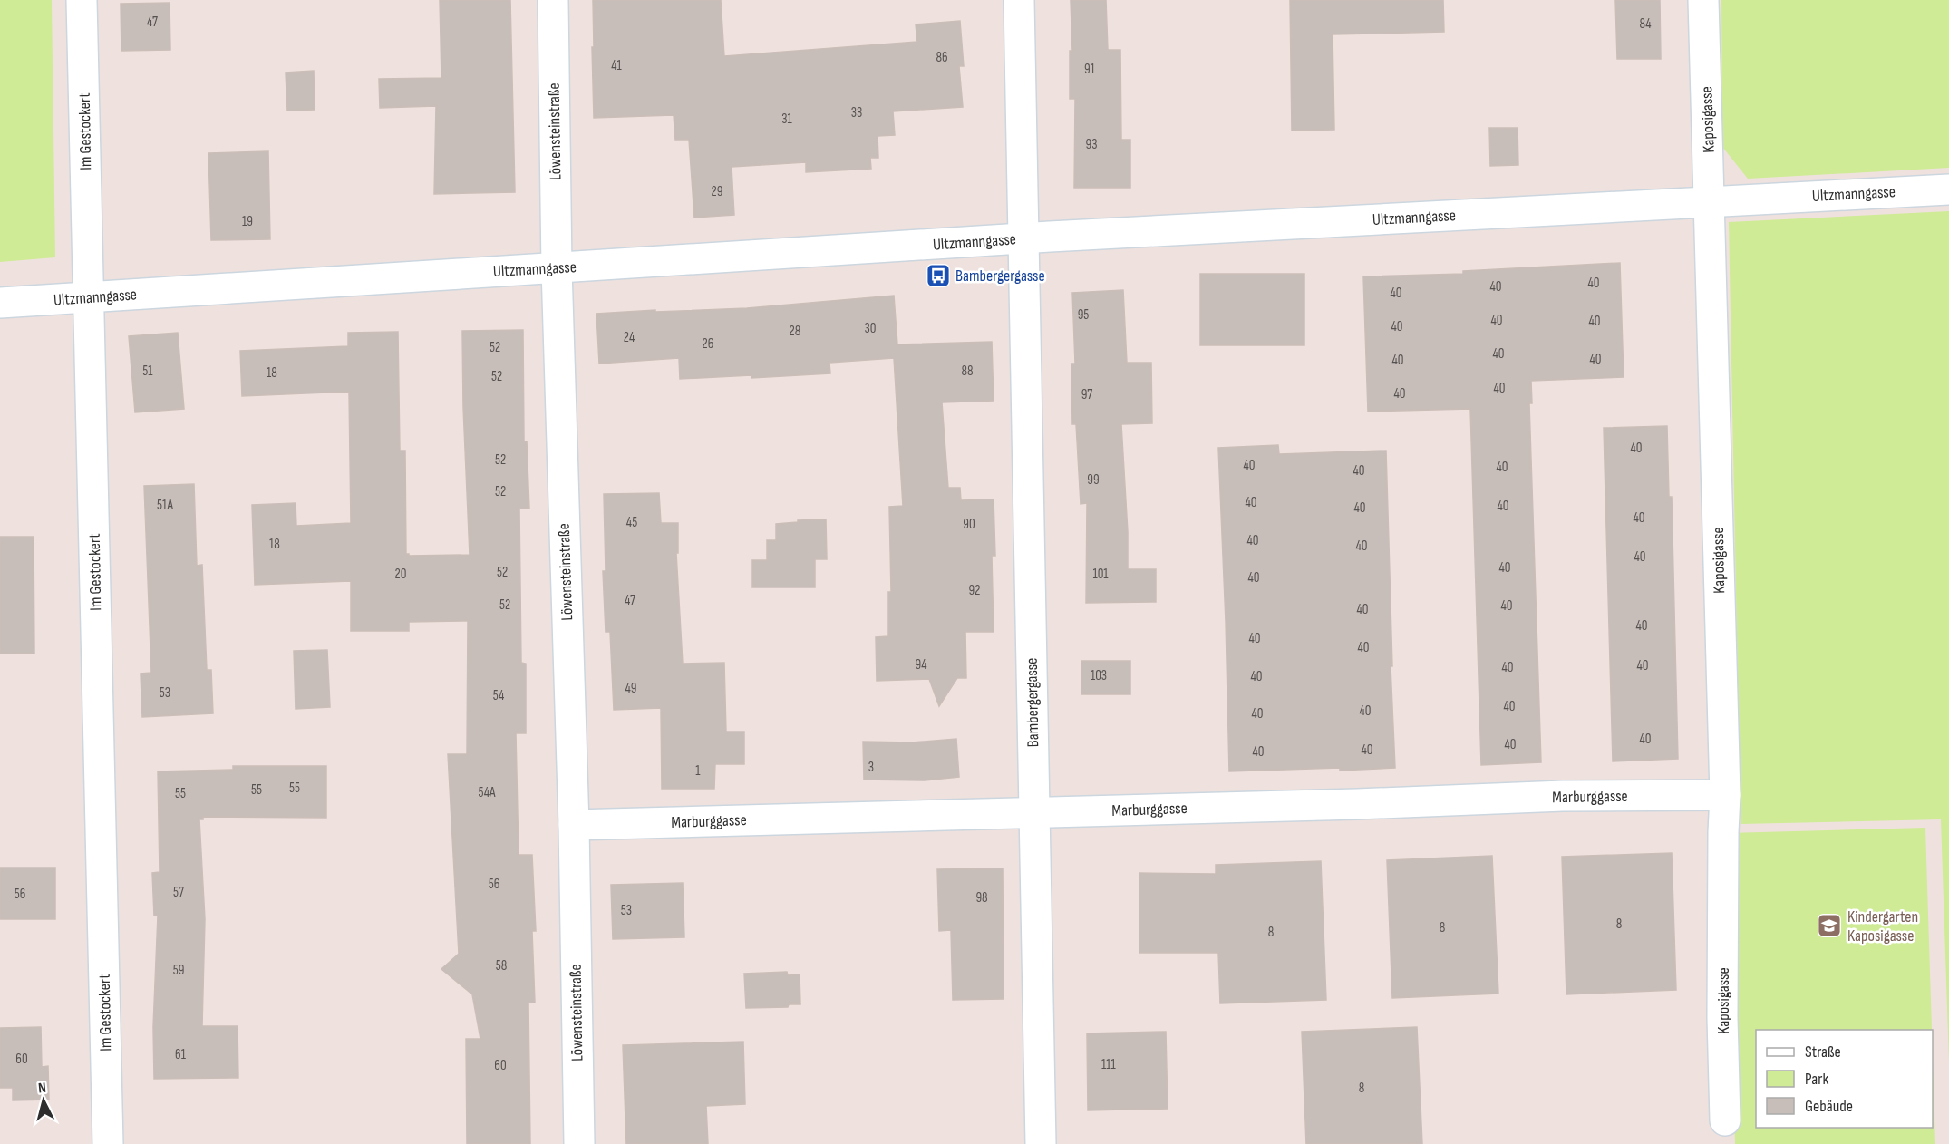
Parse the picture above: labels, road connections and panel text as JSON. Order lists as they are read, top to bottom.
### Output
{
  "streets": {
    "street": [
      "Kaposigasse",
      "Im Gestockert",
      "Löwensteinstraße",
      "Ultzmanngasse",
      "Bambergergasse",
      "Marburggasse"
    ]
  },
  "crossings": [
    ["Kaposigasse", "Ultzmanngasse"],
    ["Kaposigasse", "Marburggasse"],
    ["Im Gestockert", "Ultzmanngasse"],
    ["Löwensteinstraße", "Ultzmanngasse"],
    ["Löwensteinstraße", "Marburggasse"],
    ["Ultzmanngasse", "Bambergergasse"],
    ["Bambergergasse", "Marburggasse"]
  ],
  "places": {
    "bus stop": ["Bambergergasse"],
    "school or university": ["Kindergarten Kaposigasse"]
  },
  "house_numbers": [
    "47",
    "84",
    "86",
    "41",
    "91",
    "33",
    "31",
    "93",
    "29",
    "19",
    "40",
    "40",
    "40",
    "95",
    "40",
    "40",
    "40",
    "30",
    "28",
    "24",
    "26",
    "52",
    "40",
    "40",
    "40",
    "51",
    "88",
    "18",
    "52",
    "40",
    "40",
    "97",
    "40",
    "52",
    "40",
    "40",
    "40",
    "99",
    "52",
    "40",
    "51A",
    "40",
    "40",
    "40",
    "45",
    "90",
    "40",
    "18",
    "40",
    "40",
    "40",
    "52",
    "20",
    "101",
    "40",
    "92",
    "47",
    "52",
    "40",
    "40",
    "40",
    "40",
    "40",
    "94",
    "40",
    "40",
    "103",
    "40",
    "49",
    "53",
    "54",
    "40",
    "40",
    "40",
    "40",
    "40",
    "40",
    "40",
    "3",
    "1",
    "55",
    "55",
    "54A",
    "55",
    "56",
    "57",
    "56",
    "98",
    "53",
    "8",
    "8",
    "8",
    "58",
    "59",
    "61",
    "60",
    "111",
    "60",
    "8"
  ],
  "legend": ["Straße", "Park", "Gebäude"],
  "north": "top"
}
